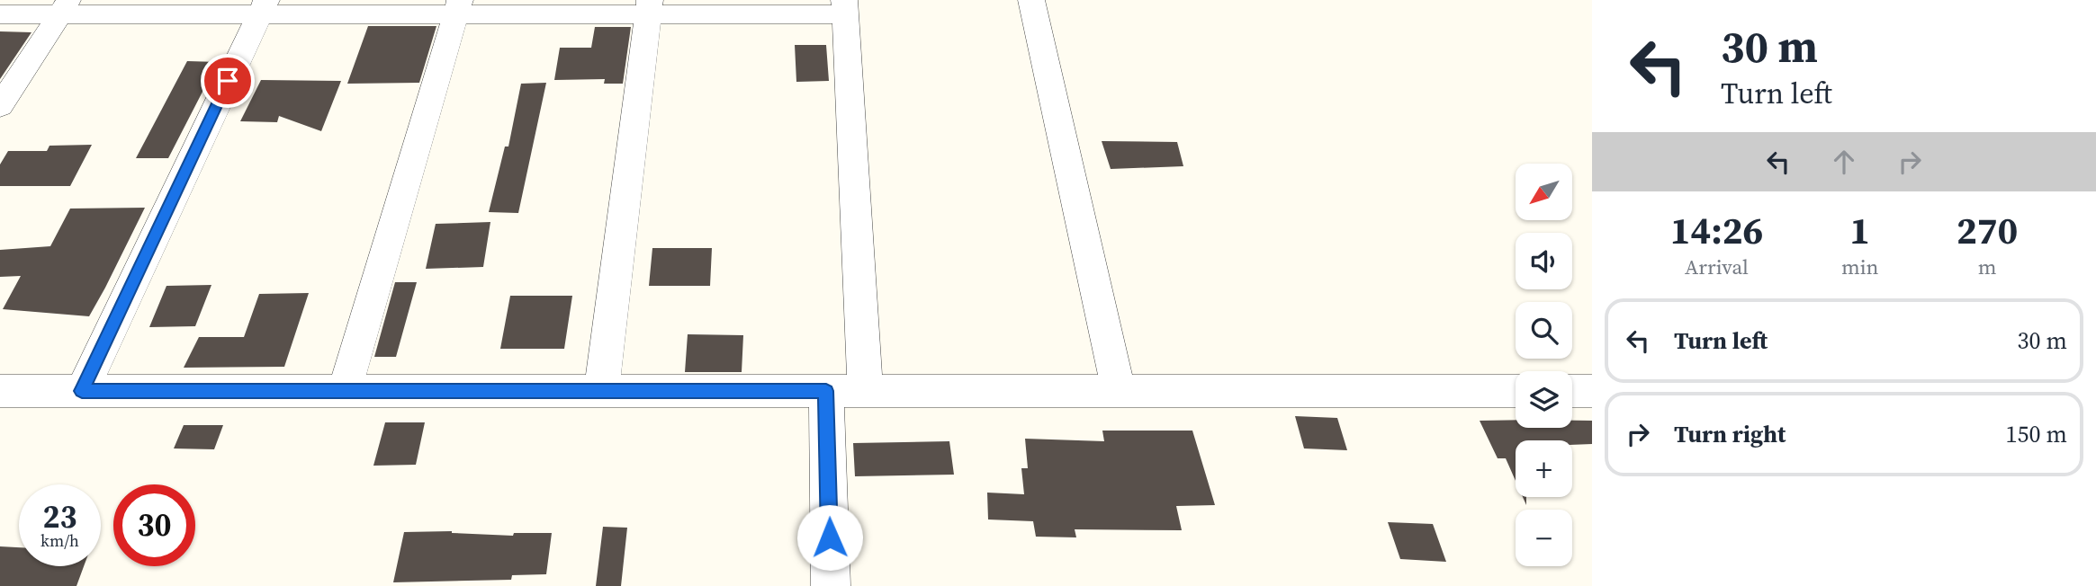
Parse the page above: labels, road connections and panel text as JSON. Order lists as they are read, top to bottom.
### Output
{
  "north": "bottom left",
  "page": {
    "turn": ["30 m", "Turn left"],
    "map_buttons": ["+", "−"],
    "eta": [
      "14:26",
      "Arrival",
      "1",
      "min",
      "270",
      "m"
    ],
    "list": [
      {
        "name": "Turn left",
        "value": "30 m"
      },
      {
        "name": "Turn right",
        "value": "150 m"
      }
    ],
    "speed": "23 km/h",
    "limit": "30"
  }
}
